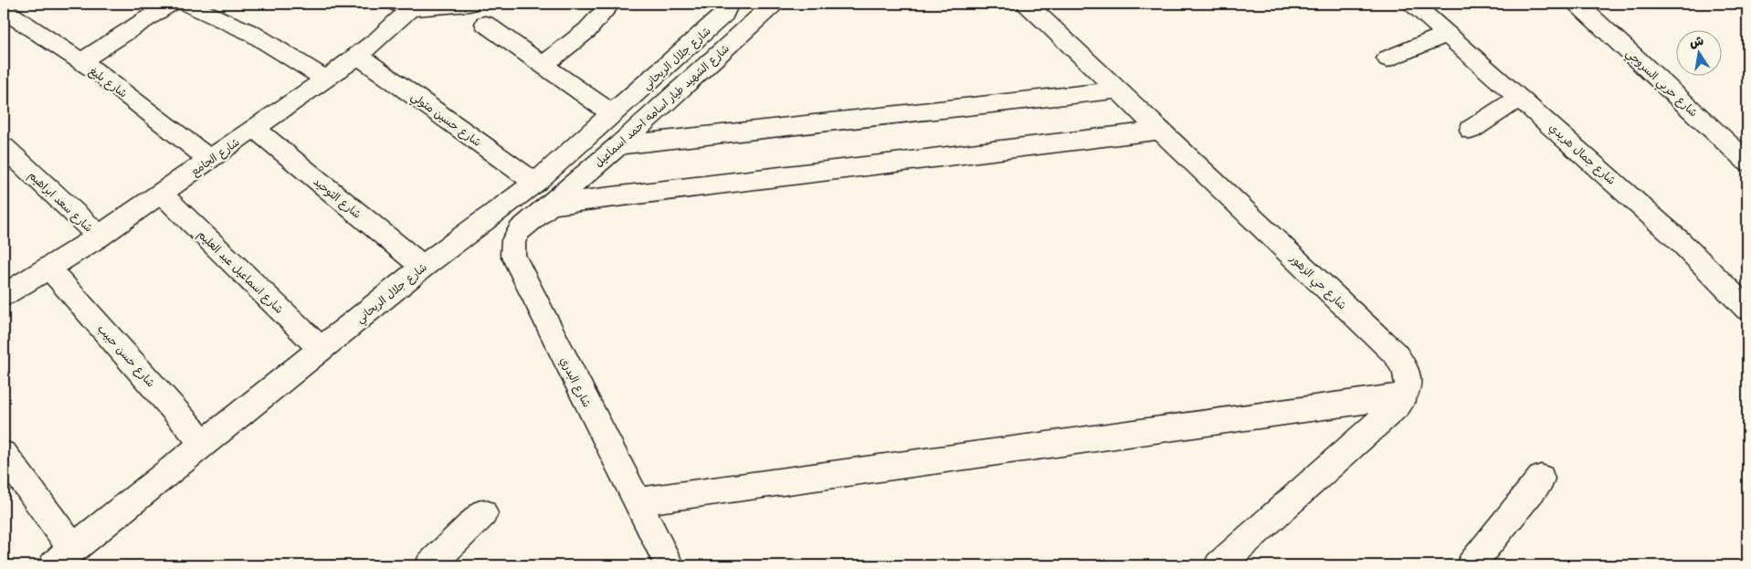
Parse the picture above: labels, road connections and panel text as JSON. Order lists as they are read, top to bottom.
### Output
{
  "streets": {
    "street": [
      "شارع جلال الريحاني",
      "شارع بليغ",
      "شارع حربي السروجي",
      "شارع الشهيد طيار اسامه احمد اسماعيل",
      "شارع حسين متولي",
      "شارع جمال هريدي",
      "شارع الجامع",
      "شارع التوحيد",
      "شارع سعد ابراهيم",
      "شارع اسماعيل عبد العليم",
      "شارع حي الزهور",
      "شارع حسن حبيب",
      "شارع البدري"
    ]
  },
  "crossings": [
    ["شارع جلال الريحاني", "شارع حسين متولي"],
    ["شارع جلال الريحاني", "شارع التوحيد"],
    ["شارع جلال الريحاني", "شارع اسماعيل عبد العليم"],
    ["شارع جلال الريحاني", "شارع حسن حبيب"],
    ["شارع بليغ", "شارع الجامع"],
    ["شارع الشهيد طيار اسامه احمد اسماعيل", "شارع البدري"],
    ["شارع حسين متولي", "شارع الجامع"],
    ["شارع الجامع", "شارع التوحيد"],
    ["شارع الجامع", "شارع سعد ابراهيم"],
    ["شارع الجامع", "شارع اسماعيل عبد العليم"],
    ["شارع الجامع", "شارع حسن حبيب"]
  ],
  "north": "top"
}
